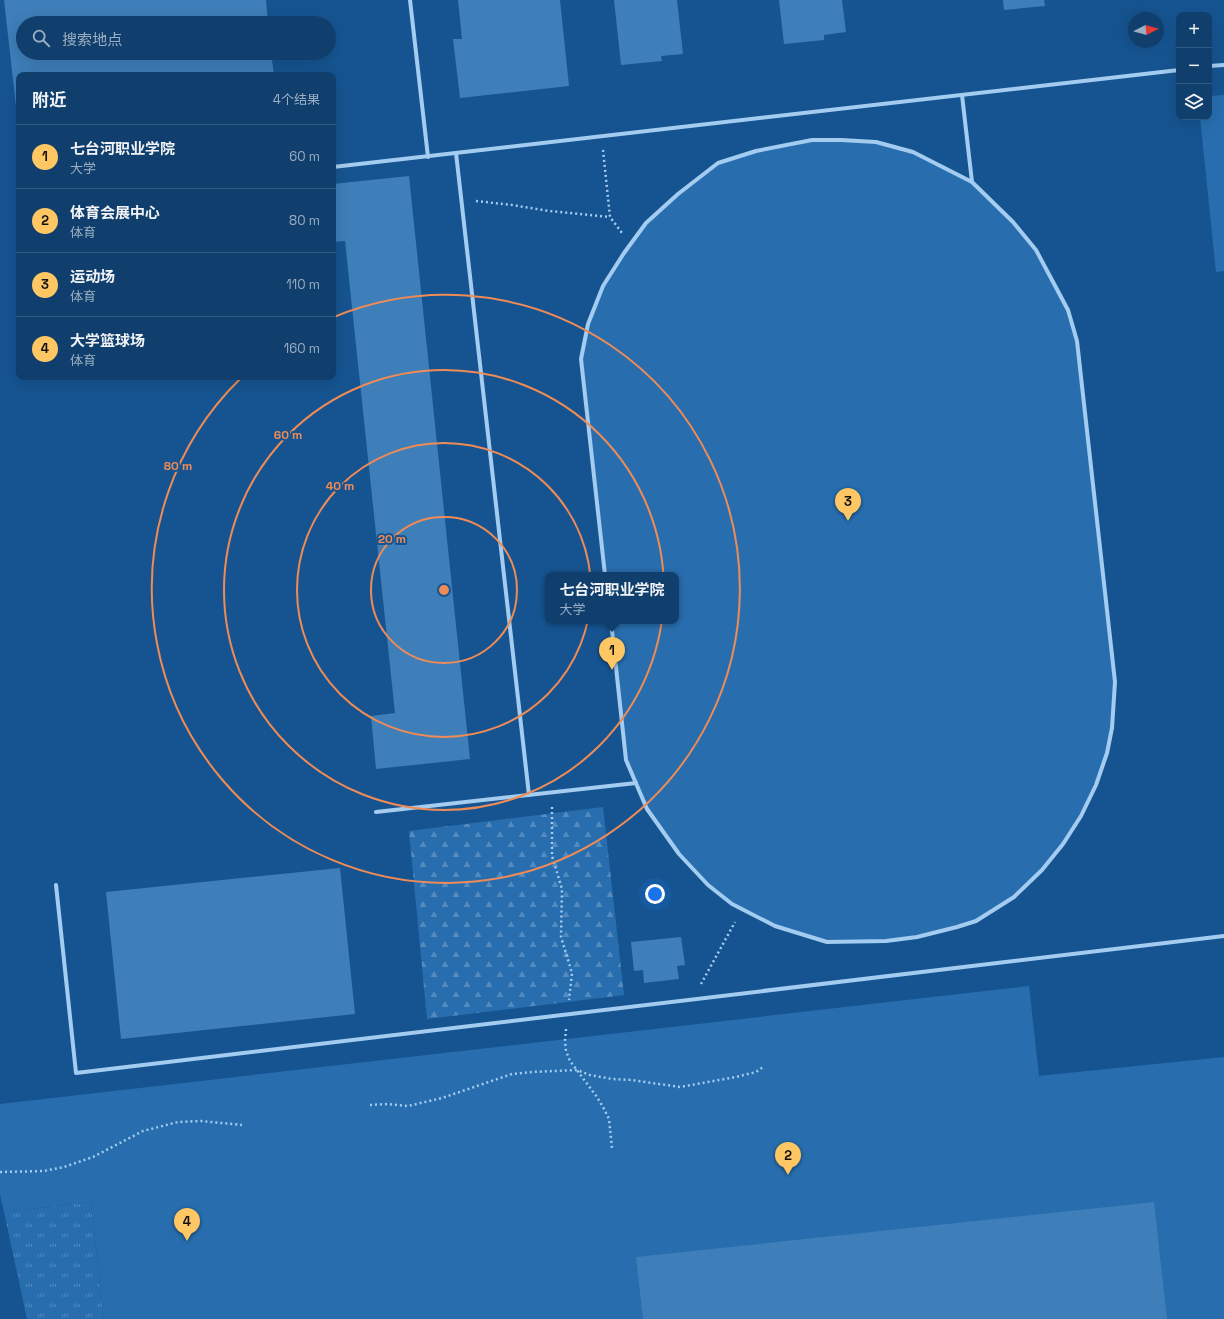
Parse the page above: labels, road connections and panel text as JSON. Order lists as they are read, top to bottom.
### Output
{
  "north": "right",
  "page": {
    "map_buttons": ["+", "−"],
    "search": "搜索地点",
    "heading": ["附近", "4个结果"],
    "list": [
      {
        "mark": "1",
        "name": "七台河职业学院",
        "note": "大学",
        "value": "60 m"
      },
      {
        "mark": "2",
        "name": "体育会展中心",
        "note": "体育",
        "value": "80 m"
      },
      {
        "mark": "3",
        "name": "运动场",
        "note": "体育",
        "value": "110 m"
      },
      {
        "mark": "4",
        "name": "大学篮球场",
        "note": "体育",
        "value": "160 m"
      }
    ],
    "pins": [
      "3",
      "1",
      "2",
      "4"
    ],
    "popup": ["七台河职业学院", "大学"]
  },
  "rings": [
    "60 m",
    "80 m",
    "40 m",
    "20 m"
  ]
}
